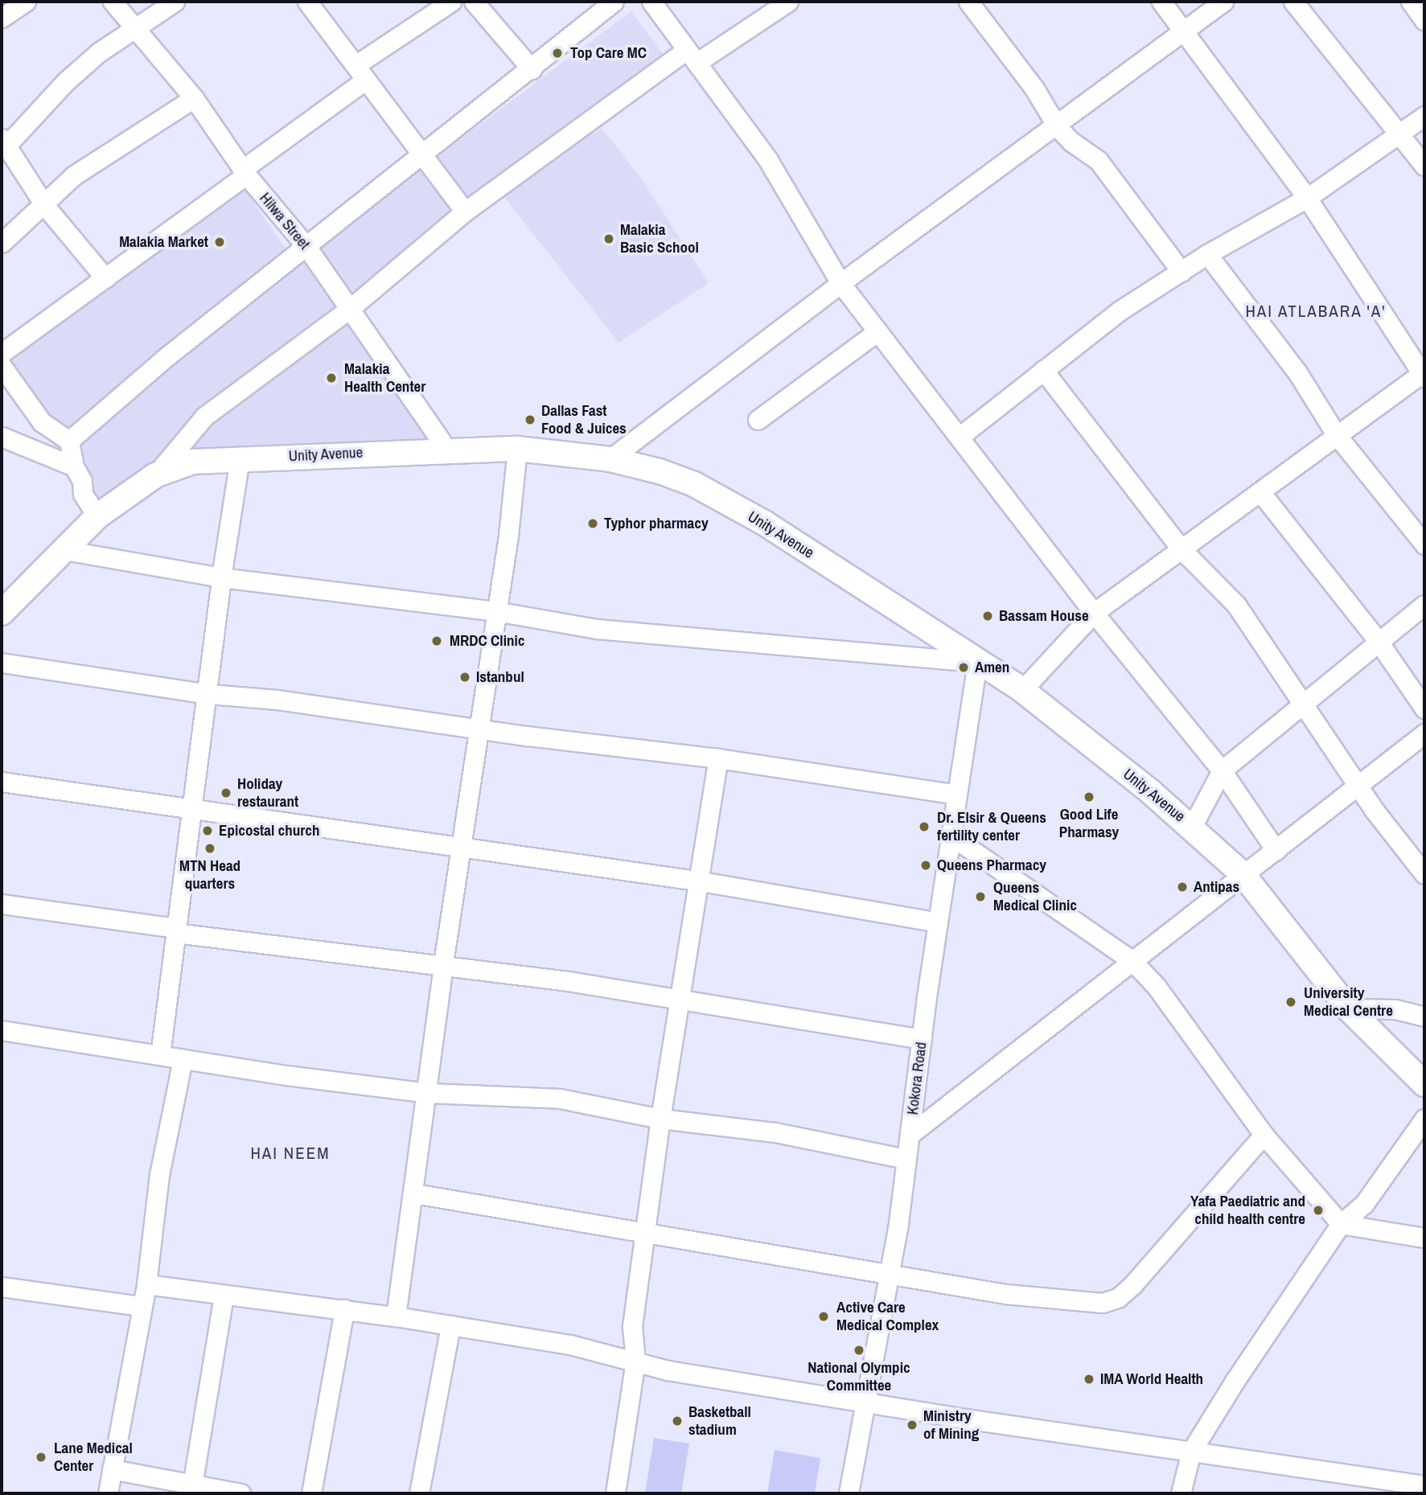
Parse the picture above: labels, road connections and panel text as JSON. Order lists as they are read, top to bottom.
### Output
{
  "streets": {
    "main road": ["Unity Avenue"],
    "street": ["Hilwa Street", "Kokora Road"]
  },
  "crossings": [
    ["Hilwa Street", "Unity Avenue"],
    ["Unity Avenue", "Kokora Road"]
  ],
  "districts": ["HAI ATLABARA 'A'", "HAI NEEM"],
  "places": [
    "Top Care MC",
    "Malakia Basic School",
    "Malakia Market",
    "Malakia Health Center",
    "Dallas Fast Food & Juices",
    "Typhor pharmacy",
    "Bassam House",
    "MRDC Clinic",
    "Amen",
    "Istanbul",
    "Holiday restaurant",
    "Good Life Pharmasy",
    "Dr. Elsir & Queens fertility center",
    "Epicostal church",
    "MTN Head quarters",
    "Queens Pharmacy",
    "Antipas",
    "Queens Medical Clinic",
    "University Medical Centre",
    "Yafa Paediatric and child health centre",
    "Active Care Medical Complex",
    "National Olympic Committee",
    "IMA World Health",
    "Basketball stadium",
    "Ministry of Mining",
    "Lane Medical Center"
  ]
}
